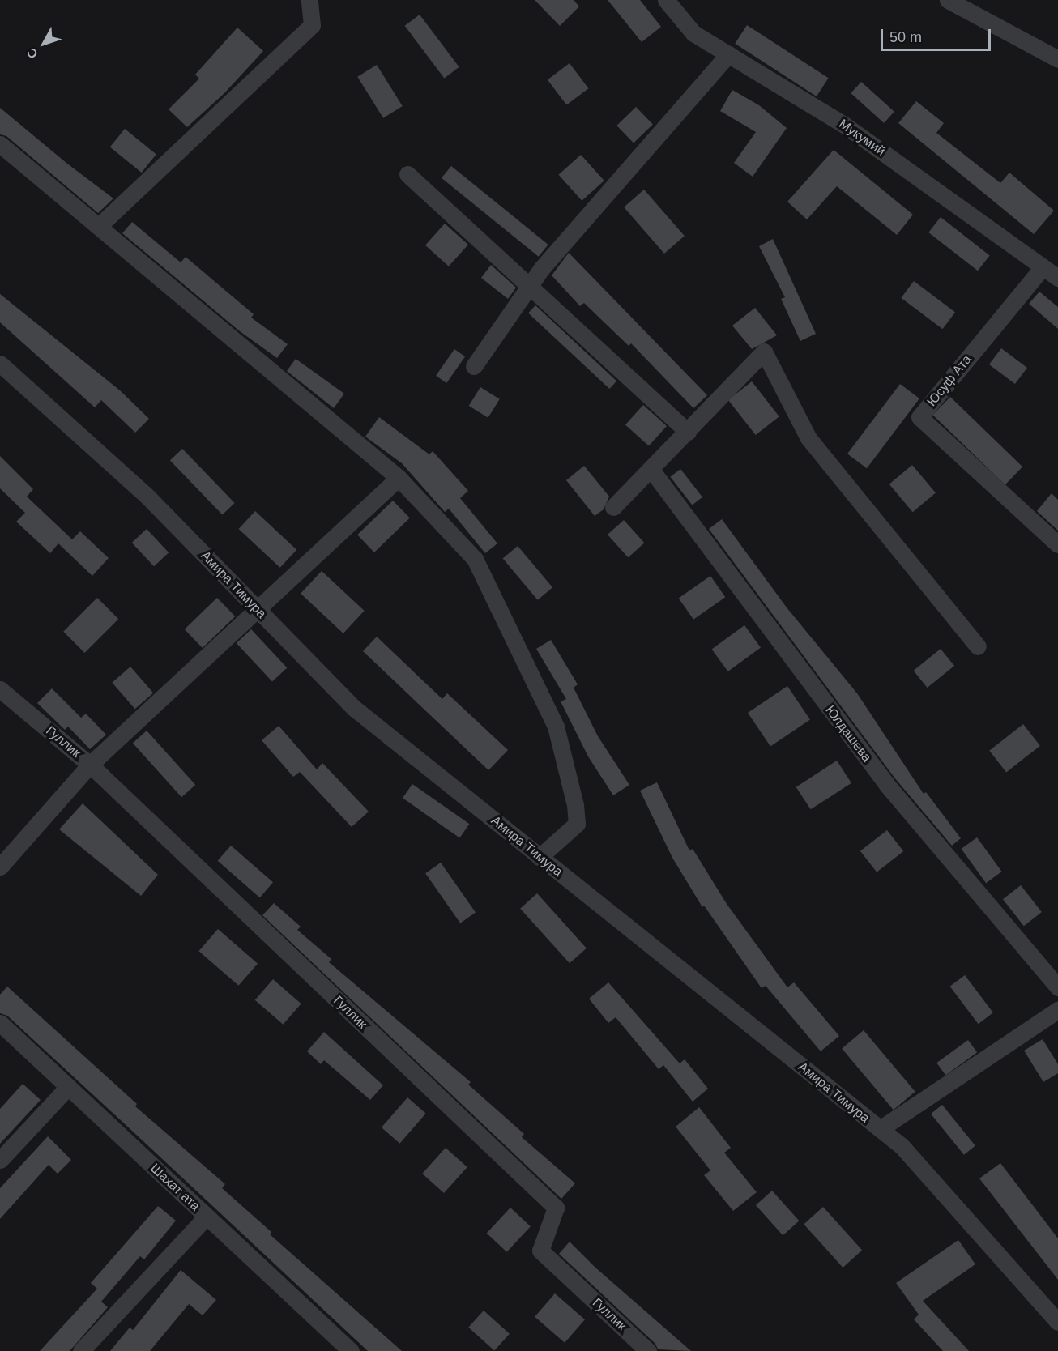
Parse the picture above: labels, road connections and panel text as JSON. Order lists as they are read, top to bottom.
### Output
{
  "streets": {
    "street": [
      "Мукумий",
      "Юсуф Ата",
      "Амира Тимура",
      "Юлдашева",
      "Гуллик",
      "Шахат ата"
    ]
  },
  "crossings": [
    ["Мукумий", "Юсуф Ата"]
  ],
  "scale_bar": "50 m",
  "north": "bottom left"
}
